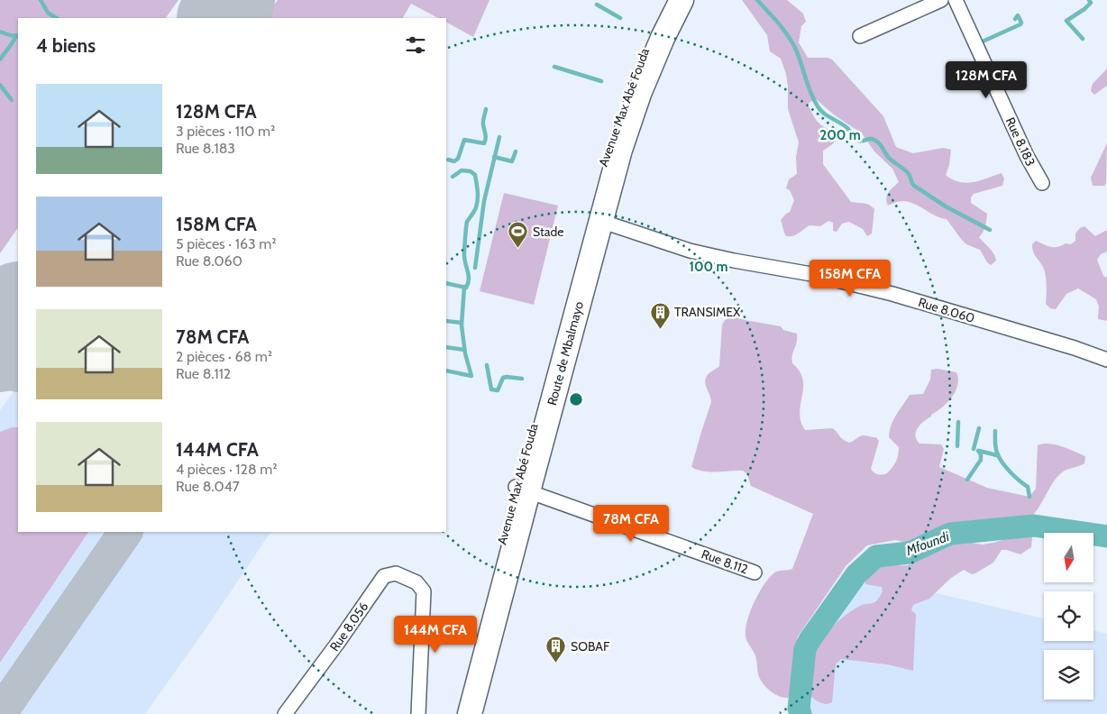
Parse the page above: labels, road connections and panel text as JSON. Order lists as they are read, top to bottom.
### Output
{
  "streets": {
    "highway": ["Avenue Max Abé Fouda", "Route de Mbalmayo"],
    "street": [
      "Rue 8.183",
      "Rue 8.060",
      "Rue 8.112",
      "Rue 8.056"
    ]
  },
  "crossings": [
    ["Avenue Max Abé Fouda", "Route de Mbalmayo"],
    ["Avenue Max Abé Fouda", "Rue 8.112"],
    ["Rue 8.060", "Route de Mbalmayo"],
    ["Route de Mbalmayo", "Rue 8.112"]
  ],
  "water": ["Mfoundi"],
  "places": {
    "sports": ["Stade"],
    "building": ["TRANSIMEX", "SOBAF"]
  },
  "north": "bottom",
  "page": {
    "heading": "4 biens",
    "price": [
      "128M CFA",
      "158M CFA",
      "78M CFA",
      "144M CFA"
    ],
    "list": [
      {
        "name": "128M CFA",
        "note": "3 pièces · 110 m² · Rue 8.183"
      },
      {
        "name": "158M CFA",
        "note": "5 pièces · 163 m² · Rue 8.060"
      },
      {
        "name": "78M CFA",
        "note": "2 pièces · 68 m² · Rue 8.112"
      },
      {
        "name": "144M CFA",
        "note": "4 pièces · 128 m² · Rue 8.047"
      }
    ]
  },
  "rings": ["200 m", "100 m"]
}
